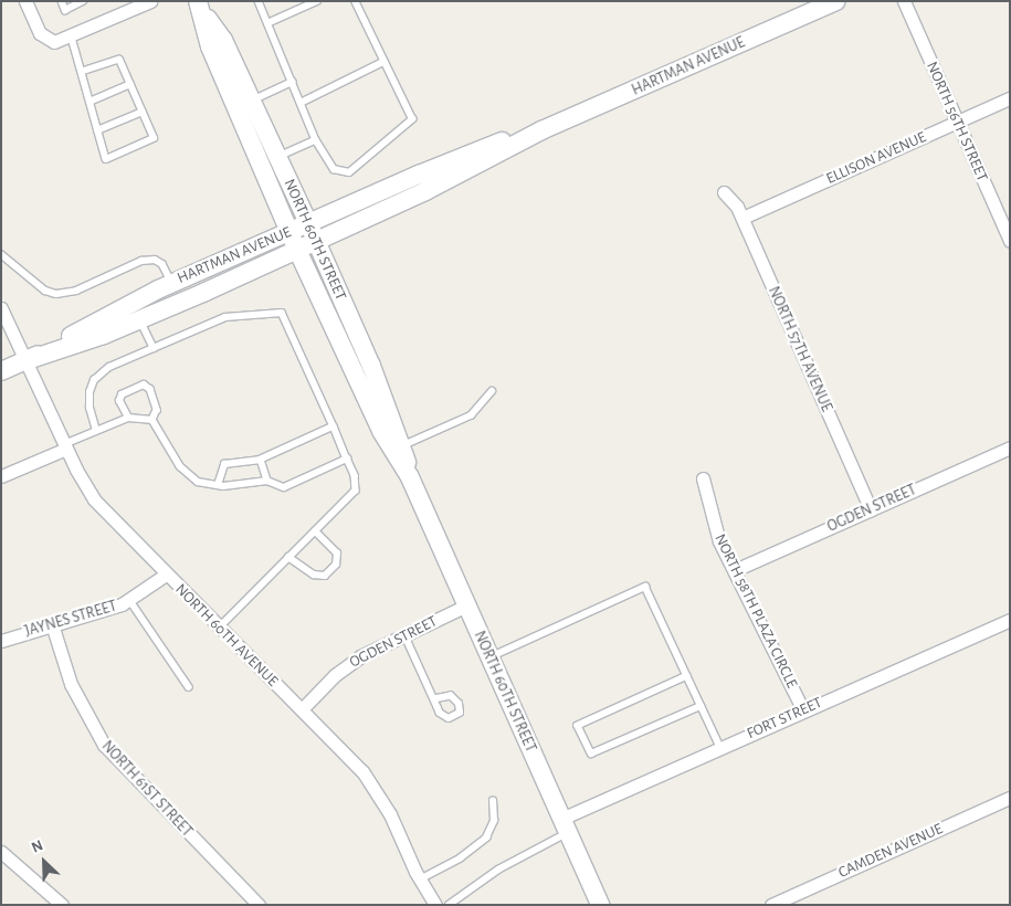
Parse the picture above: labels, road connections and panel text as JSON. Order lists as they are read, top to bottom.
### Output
{
  "streets": {
    "main road": ["HARTMAN AVENUE", "NORTH 60TH STREET"],
    "street": [
      "NORTH 56TH STREET",
      "ELLISON AVENUE",
      "NORTH 57TH AVENUE",
      "OGDEN STREET",
      "NORTH 58TH PLAZA CIRCLE",
      "JAYNES STREET",
      "NORTH 60TH AVENUE",
      "FORT STREET",
      "NORTH 61ST STREET",
      "CAMDEN AVENUE"
    ]
  },
  "crossings": [
    ["HARTMAN AVENUE", "NORTH 60TH STREET"],
    ["HARTMAN AVENUE", "NORTH 60TH AVENUE"],
    ["NORTH 56TH STREET", "ELLISON AVENUE"],
    ["ELLISON AVENUE", "NORTH 57TH AVENUE"],
    ["NORTH 60TH STREET", "OGDEN STREET"],
    ["NORTH 60TH STREET", "FORT STREET"],
    ["NORTH 57TH AVENUE", "OGDEN STREET"],
    ["OGDEN STREET", "NORTH 58TH PLAZA CIRCLE"],
    ["OGDEN STREET", "NORTH 60TH AVENUE"],
    ["NORTH 58TH PLAZA CIRCLE", "FORT STREET"],
    ["JAYNES STREET", "NORTH 60TH AVENUE"],
    ["JAYNES STREET", "NORTH 61ST STREET"]
  ],
  "north": "top left"
}
